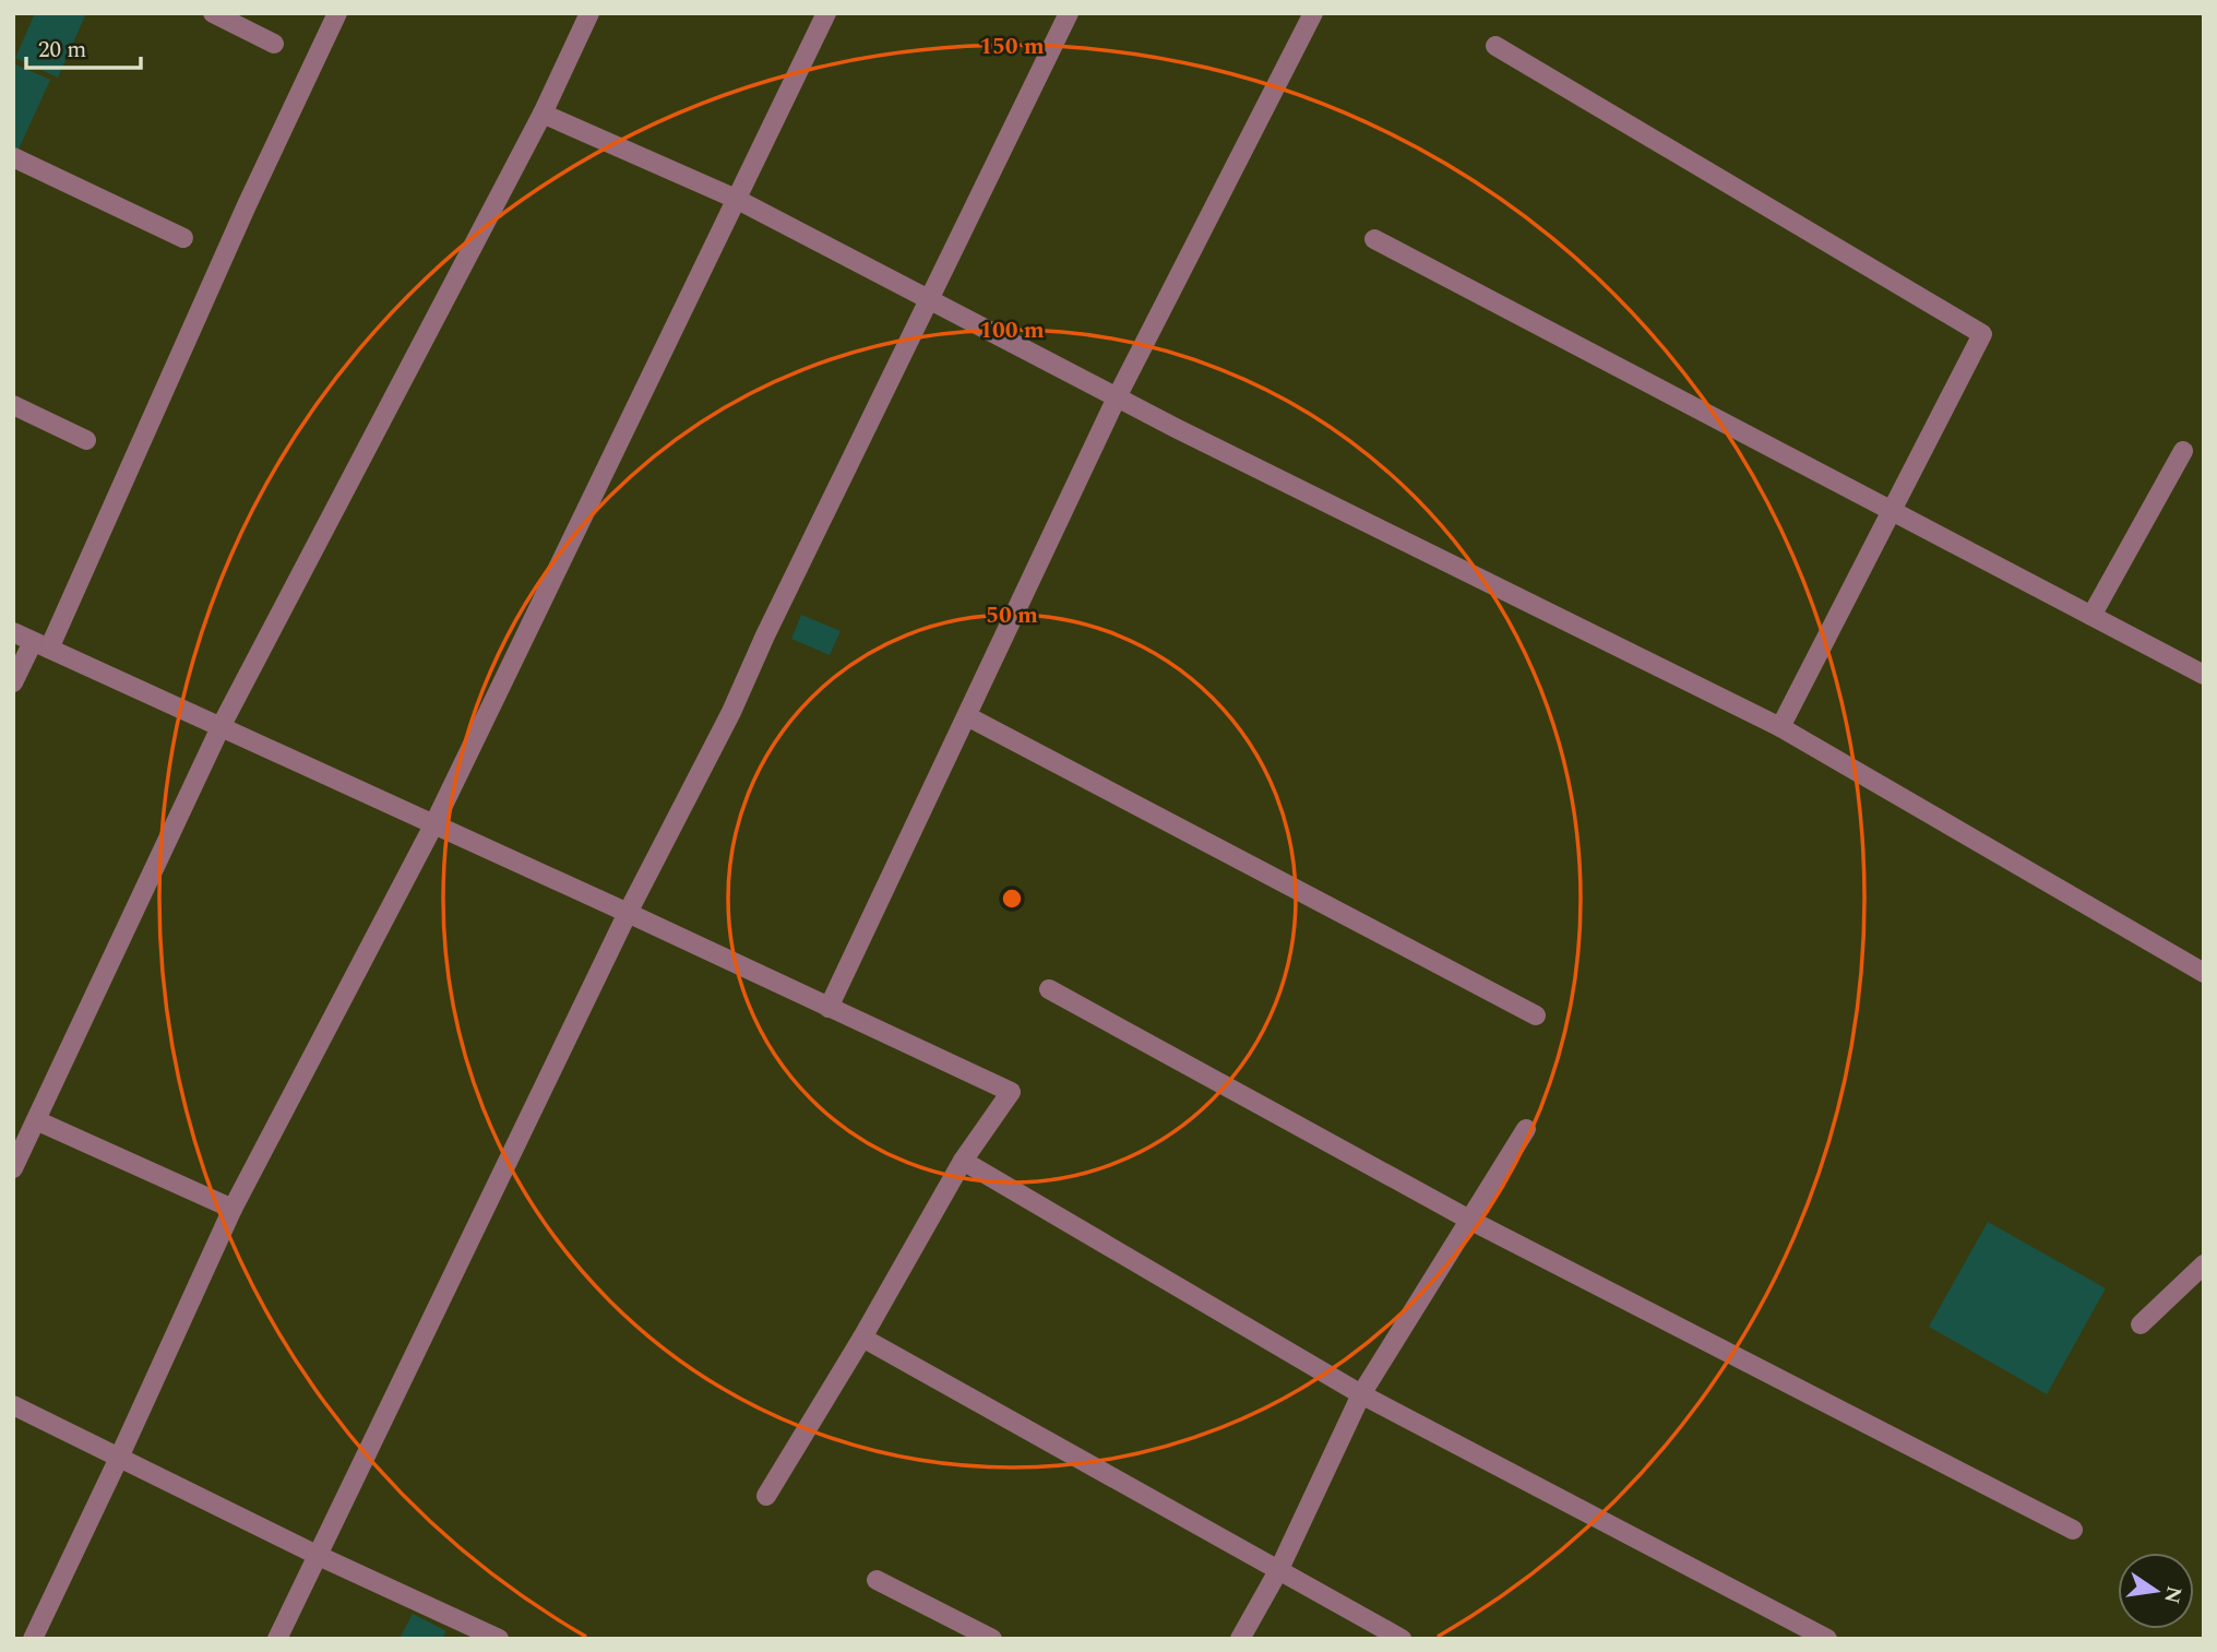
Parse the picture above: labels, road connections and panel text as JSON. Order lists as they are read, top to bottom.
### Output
{
  "scale_bar": "20 m",
  "north": "right",
  "rings": ["150 m", "100 m", "50 m"]
}
